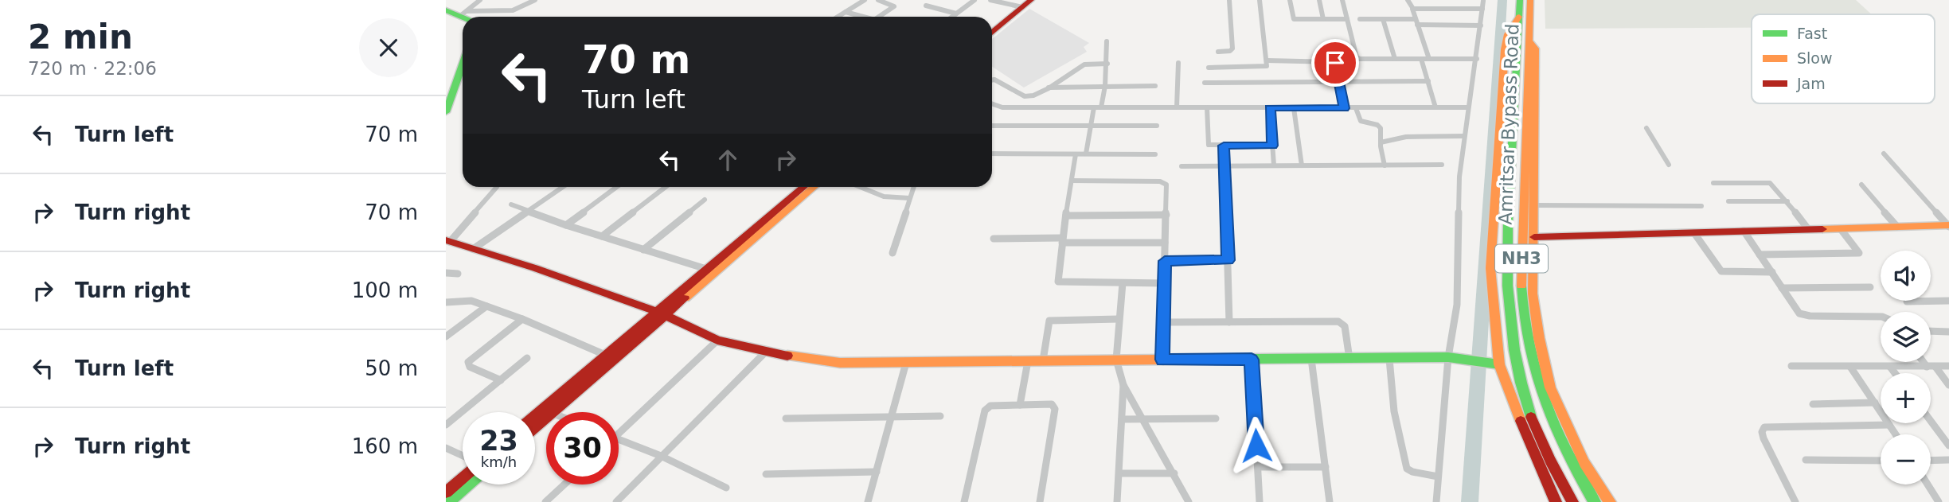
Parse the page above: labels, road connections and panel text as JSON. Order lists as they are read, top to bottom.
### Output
{
  "streets": {
    "main road": ["Amritsar Bypass Road", "NH3"]
  },
  "legend": ["Fast", "Slow", "Jam"],
  "page": {
    "heading": ["2 min", "720 m · 22:06"],
    "turn": ["70 m", "Turn left"],
    "list": [
      {
        "name": "Turn left",
        "value": "70 m"
      },
      {
        "name": "Turn right",
        "value": "70 m"
      },
      {
        "name": "Turn right",
        "value": "100 m"
      },
      {
        "name": "Turn left",
        "value": "50 m"
      },
      {
        "name": "Turn right",
        "value": "160 m"
      }
    ],
    "map_buttons": ["+", "−"],
    "speed": "23 km/h",
    "limit": "30"
  }
}
